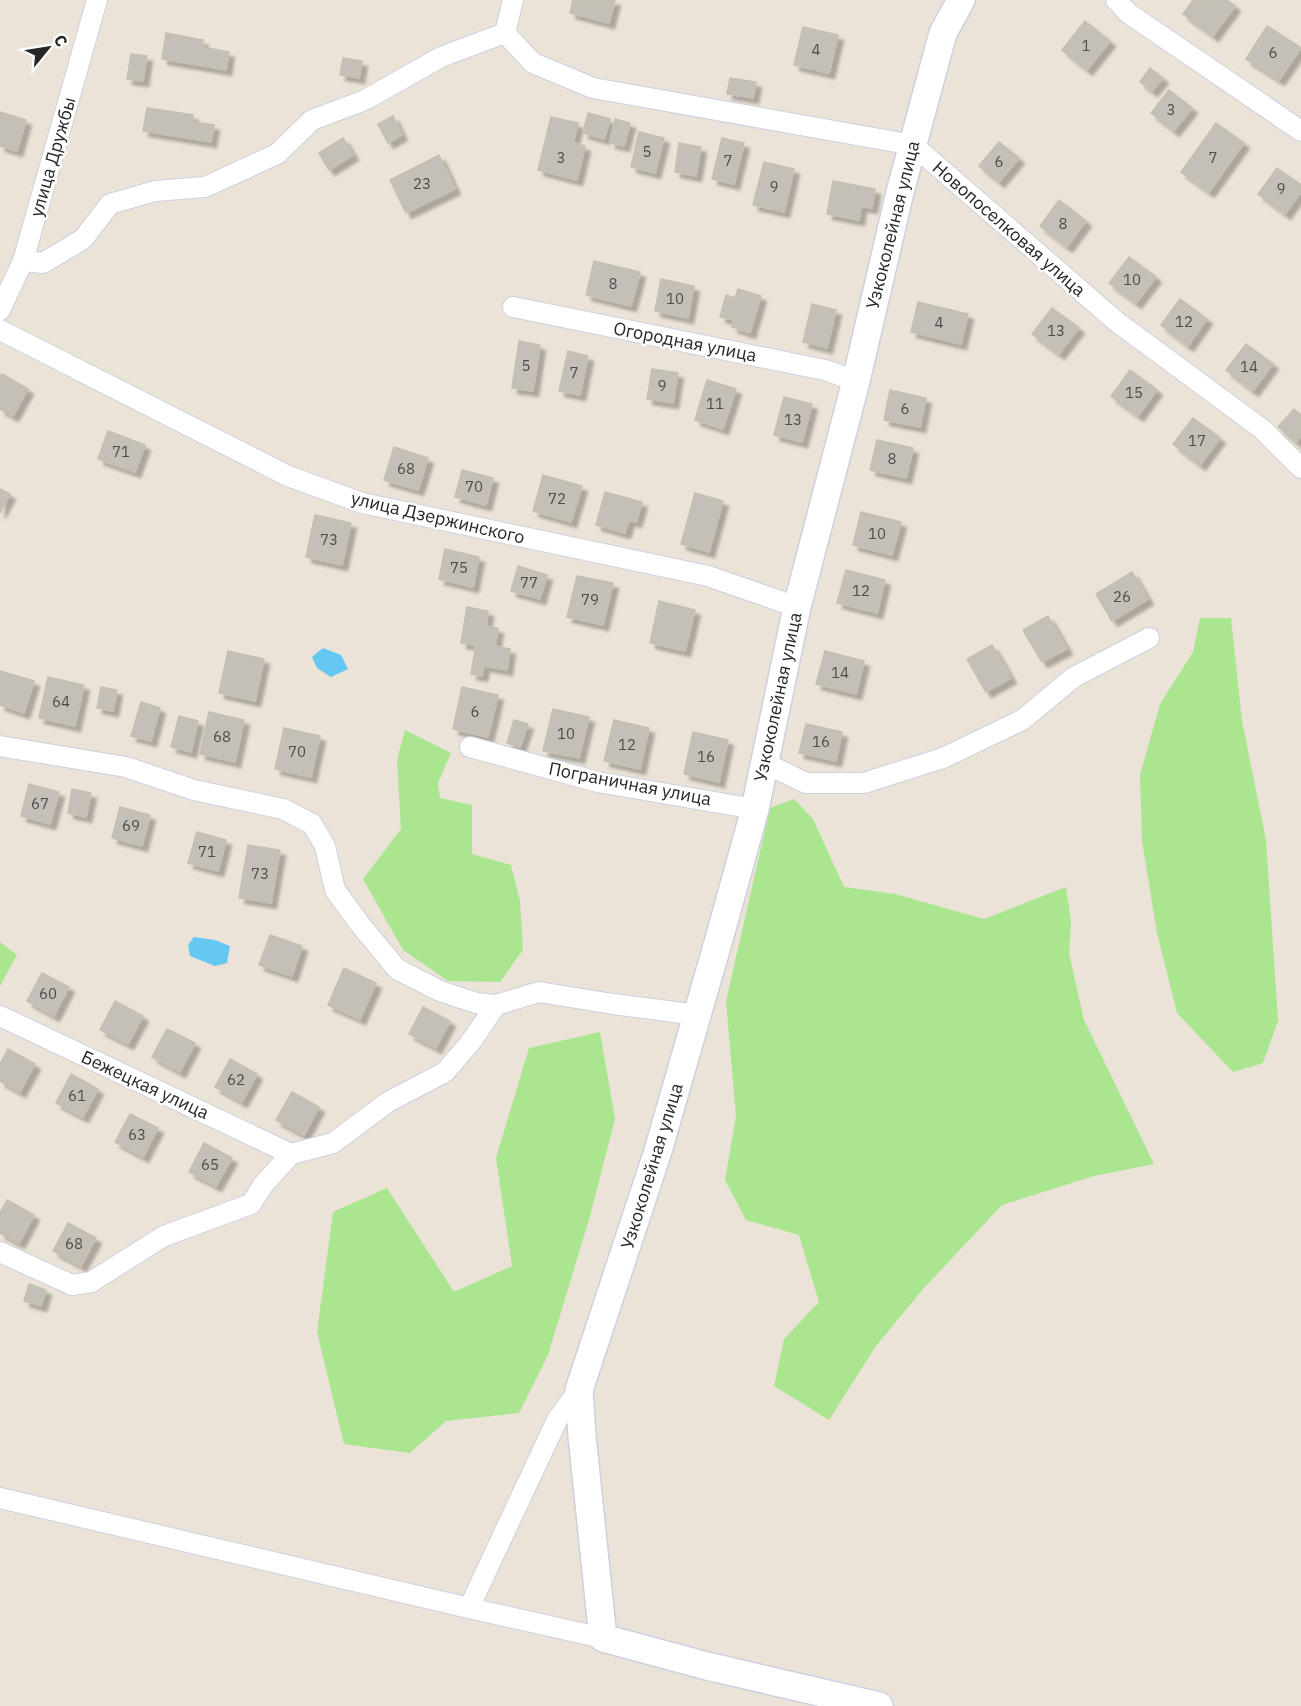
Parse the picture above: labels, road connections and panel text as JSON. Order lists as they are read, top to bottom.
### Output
{
  "streets": {
    "street": [
      "улица Дружбы",
      "Узкоколейная улица",
      "Новопоселковая улица",
      "Огородная улица",
      "улица Дзержинского",
      "Пограничная улица",
      "Бежецкая улица"
    ]
  },
  "crossings": [
    ["Узкоколейная улица", "Новопоселковая улица"],
    ["Узкоколейная улица", "Огородная улица"],
    ["Узкоколейная улица", "улица Дзержинского"],
    ["Узкоколейная улица", "Пограничная улица"]
  ],
  "house_numbers": [
    "1",
    "4",
    "6",
    "3",
    "5",
    "3",
    "7",
    "7",
    "6",
    "23",
    "9",
    "9",
    "8",
    "10",
    "8",
    "10",
    "12",
    "4",
    "13",
    "5",
    "14",
    "7",
    "9",
    "15",
    "11",
    "6",
    "13",
    "17",
    "71",
    "8",
    "68",
    "70",
    "72",
    "10",
    "73",
    "75",
    "77",
    "12",
    "26",
    "79",
    "14",
    "64",
    "6",
    "10",
    "68",
    "16",
    "12",
    "70",
    "16",
    "67",
    "69",
    "71",
    "73",
    "60",
    "62",
    "61",
    "63",
    "65",
    "68"
  ],
  "north": "top right"
}
